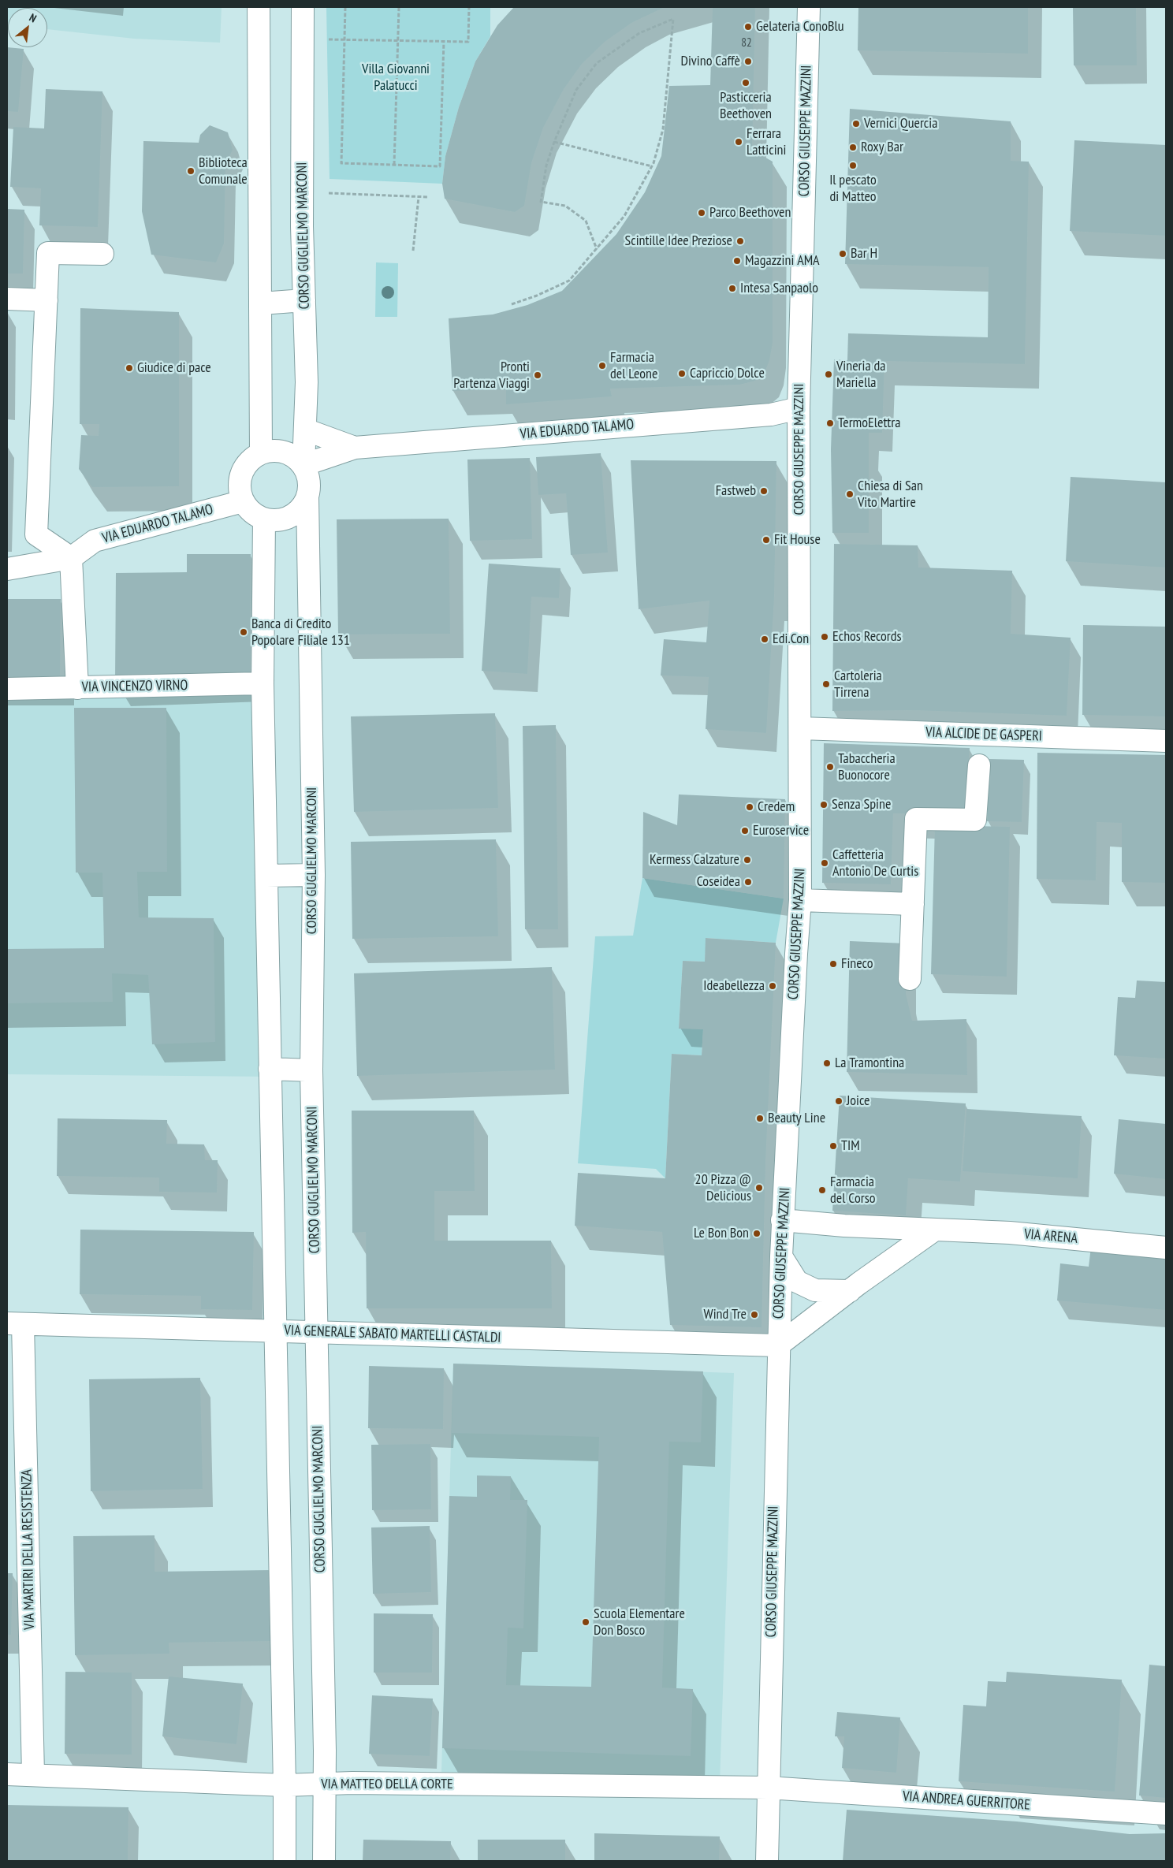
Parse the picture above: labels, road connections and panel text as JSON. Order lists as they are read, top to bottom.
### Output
{
  "streets": {
    "street": [
      "CORSO GIUSEPPE MAZZINI",
      "CORSO GUGLIELMO MARCONI",
      "VIA EDUARDO TALAMO",
      "VIA VINCENZO VIRNO",
      "VIA ALCIDE DE GASPERI",
      "VIA ARENA",
      "VIA GENERALE SABATO MARTELLI CASTALDI",
      "VIA MARTIRI DELLA RESISTENZA",
      "VIA MATTEO DELLA CORTE",
      "VIA ANDREA GUERRITORE"
    ]
  },
  "crossings": [
    ["CORSO GIUSEPPE MAZZINI", "VIA EDUARDO TALAMO"],
    ["CORSO GIUSEPPE MAZZINI", "VIA ALCIDE DE GASPERI"],
    ["CORSO GIUSEPPE MAZZINI", "VIA ARENA"],
    ["CORSO GIUSEPPE MAZZINI", "VIA GENERALE SABATO MARTELLI CASTALDI"],
    ["CORSO GIUSEPPE MAZZINI", "VIA MATTEO DELLA CORTE"],
    ["CORSO GIUSEPPE MAZZINI", "VIA ANDREA GUERRITORE"],
    ["CORSO GUGLIELMO MARCONI", "VIA EDUARDO TALAMO"],
    ["CORSO GUGLIELMO MARCONI", "VIA GENERALE SABATO MARTELLI CASTALDI"],
    ["CORSO GUGLIELMO MARCONI", "VIA MATTEO DELLA CORTE"],
    ["VIA GENERALE SABATO MARTELLI CASTALDI", "VIA MARTIRI DELLA RESISTENZA"],
    ["VIA MARTIRI DELLA RESISTENZA", "VIA MATTEO DELLA CORTE"],
    ["VIA MATTEO DELLA CORTE", "VIA ANDREA GUERRITORE"]
  ],
  "parks": ["Villa Giovanni Palatucci"],
  "places": [
    "Gelateria ConoBlu",
    "Divino Caffè",
    "Pasticceria Beethoven",
    "Vernici Quercia",
    "Ferrara Latticini",
    "Roxy Bar",
    "Il pescato di Matteo",
    "Biblioteca Comunale",
    "Parco Beethoven",
    "Scintille Idee Preziose",
    "Bar H",
    "Magazzini AMA",
    "Intesa Sanpaolo",
    "Farmacia del Leone",
    "Giudice di pace",
    "Capriccio Dolce",
    "Vineria da Mariella",
    "Pronti Partenza Viaggi",
    "TermoElettra",
    "Fastweb",
    "Chiesa di San Vito Martire",
    "Fit House",
    "Banca di Credito Popolare Filiale 131",
    "Echos Records",
    "Edi.Con",
    "Cartoleria Tirrena",
    "Tabaccheria Buonocore",
    "Senza Spine",
    "Credem",
    "Euroservice",
    "Kermess Calzature",
    "Caffetteria Antonio De Curtis",
    "Coseidea",
    "Fineco",
    "Ideabellezza",
    "La Tramontina",
    "Joice",
    "Beauty Line",
    "TIM",
    "20 Pizza @ Delicious",
    "Farmacia del Corso",
    "Le Bon Bon",
    "Wind Tre",
    "Scuola Elementare Don Bosco"
  ],
  "house_numbers": ["82"],
  "north": "top right"
}
